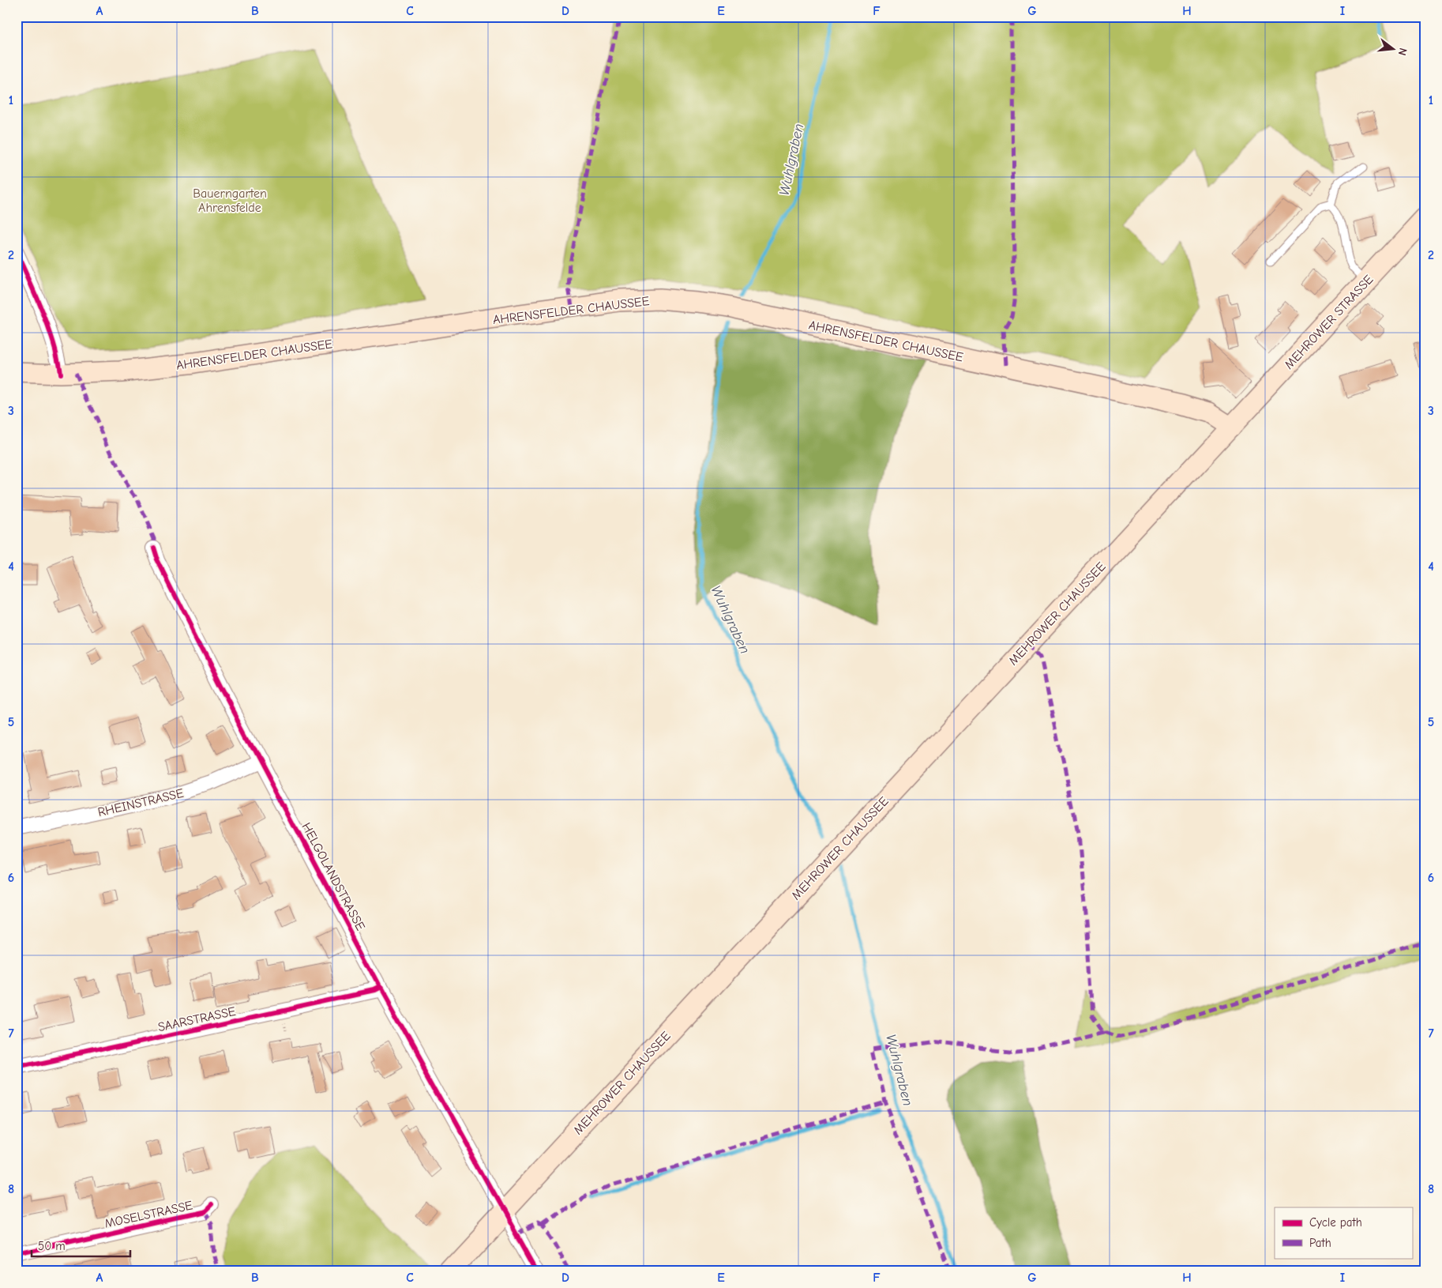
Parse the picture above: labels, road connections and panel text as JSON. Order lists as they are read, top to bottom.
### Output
{
  "streets": {
    "main road": ["AHRENSFELDER CHAUSSEE", "MEHROWER STRASSE", "MEHROWER CHAUSSEE"],
    "street": [
      "RHEINSTRASSE",
      "HELGOLANDSTRASSE",
      "SAARSTRASSE",
      "MOSELSTRASSE"
    ]
  },
  "crossings": [
    ["AHRENSFELDER CHAUSSEE", "MEHROWER STRASSE"],
    ["AHRENSFELDER CHAUSSEE", "MEHROWER CHAUSSEE"],
    ["MEHROWER STRASSE", "MEHROWER CHAUSSEE"],
    ["MEHROWER CHAUSSEE", "HELGOLANDSTRASSE"],
    ["RHEINSTRASSE", "HELGOLANDSTRASSE"],
    ["HELGOLANDSTRASSE", "SAARSTRASSE"]
  ],
  "water": ["Wuhlgraben"],
  "parks": ["Bauerngarten Ahrensfelde"],
  "legend": ["Cycle path", "Path"],
  "scale_bar": "50 m",
  "north": "right",
  "grid": {
    "columns": [
      "A",
      "B",
      "C",
      "D",
      "E",
      "F",
      "G",
      "H",
      "I"
    ],
    "rows": [
      "1",
      "2",
      "3",
      "4",
      "5",
      "6",
      "7",
      "8"
    ]
  }
}
